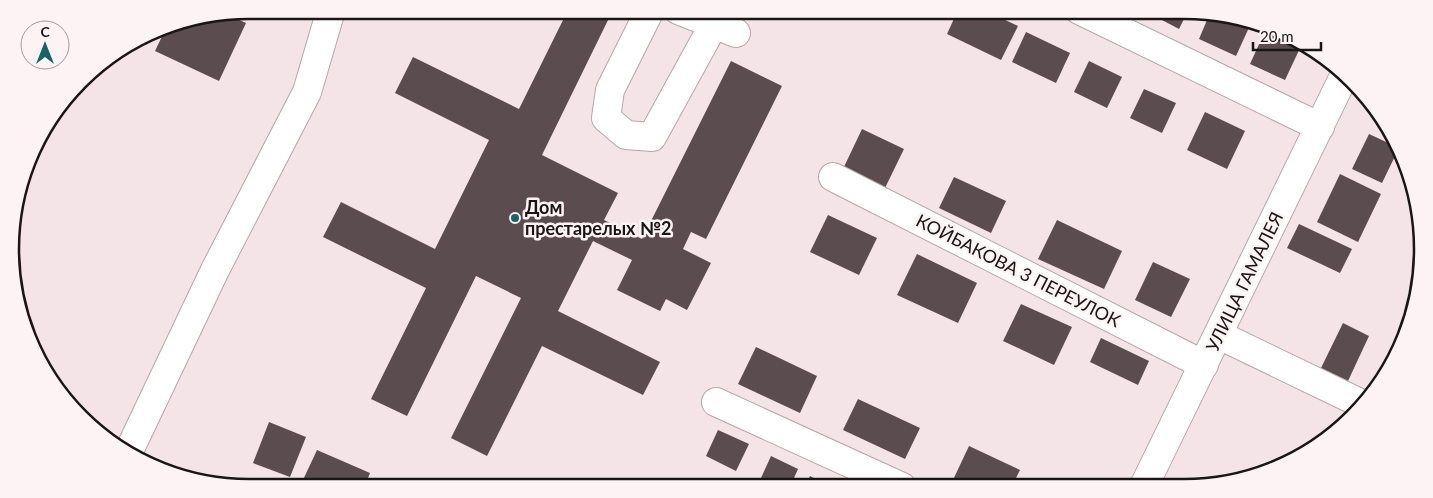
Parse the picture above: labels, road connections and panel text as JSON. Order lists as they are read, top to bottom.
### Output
{
  "streets": {
    "street": ["КОЙБАКОВА 3 ПЕРЕУЛОК", "УЛИЦА ГАМАЛЕЯ"]
  },
  "crossings": [
    ["КОЙБАКОВА 3 ПЕРЕУЛОК", "УЛИЦА ГАМАЛЕЯ"]
  ],
  "places": ["Дом престарелых №2"],
  "scale_bar": "20 m",
  "north": "top"
}
